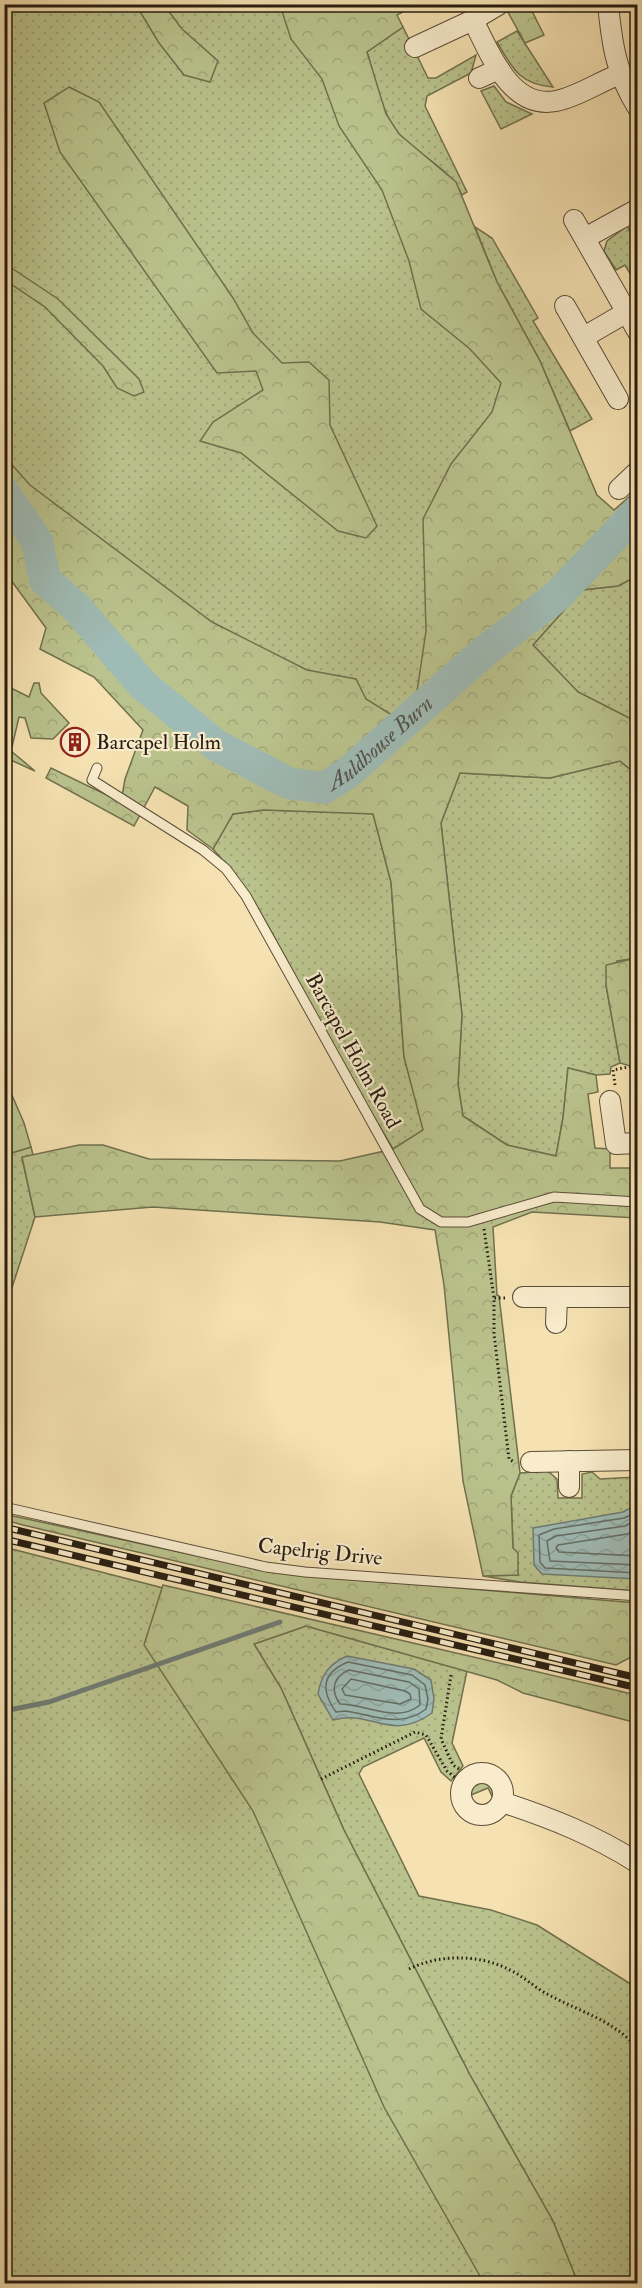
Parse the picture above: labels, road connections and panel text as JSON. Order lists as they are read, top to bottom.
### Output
{
  "streets": {
    "lane": ["Barcapel Holm Road", "Capelrig Drive"]
  },
  "water": ["Auldhouse Burn"],
  "places": {
    "building": ["Barcapel Holm"]
  }
}
